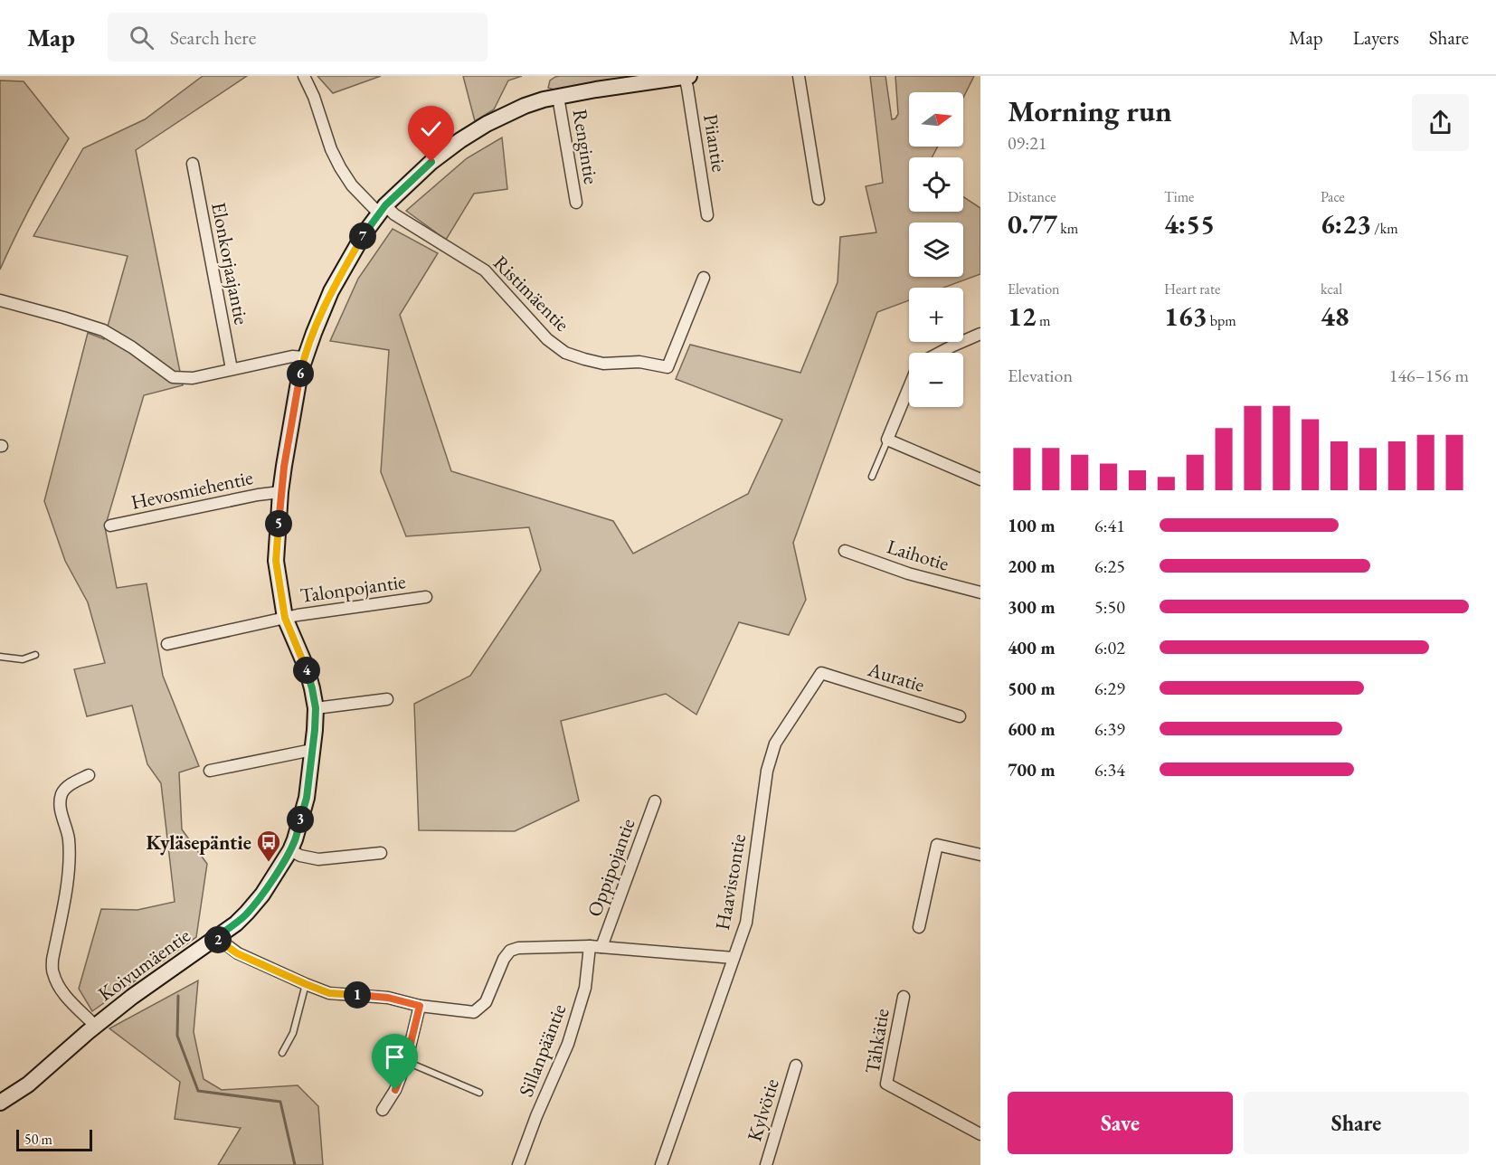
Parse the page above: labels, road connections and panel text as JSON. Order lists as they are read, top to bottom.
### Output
{
  "streets": {
    "street": [
      "Piiantie",
      "Rengintie",
      "Elonkorjaajantie",
      "Ristimäentie",
      "Hevosmiehentie",
      "Laihotie",
      "Talonpojantie",
      "Auratie",
      "Oppipojantie",
      "Haavistontie",
      "Koivumäentie",
      "Tähkätie",
      "Sillanpääntie",
      "Kylvötie"
    ]
  },
  "crossings": [
    ["Piiantie", "Koivumäentie"],
    ["Rengintie", "Koivumäentie"],
    ["Ristimäentie", "Koivumäentie"],
    ["Hevosmiehentie", "Koivumäentie"],
    ["Talonpojantie", "Koivumäentie"],
    ["Auratie", "Haavistontie"],
    ["Oppipojantie", "Sillanpääntie"]
  ],
  "places": {
    "bus stop": ["Kyläsepäntie"]
  },
  "scale_bar": "50 m",
  "north": "right",
  "page": {
    "header": "Map",
    "search": "Search here",
    "nav": ["Map", "Layers", "Share"],
    "heading": ["Morning run", "09:21"],
    "map_buttons": ["+", "−"],
    "stats": [
      ["Distance", "0.77 km"],
      ["Time", "4:55"],
      ["Pace", "6:23 /km"],
      ["Elevation", "12 m"],
      ["Heart rate", "163 bpm"],
      ["kcal", "48"]
    ],
    "pins": [
      "7",
      "6",
      "5",
      "4",
      "3",
      "2",
      "1"
    ],
    "chart": ["Elevation", "146–156 m"],
    "list": [
      {
        "name": "100 m",
        "note": "6:41"
      },
      {
        "name": "200 m",
        "note": "6:25"
      },
      {
        "name": "300 m",
        "note": "5:50"
      },
      {
        "name": "400 m",
        "note": "6:02"
      },
      {
        "name": "500 m",
        "note": "6:29"
      },
      {
        "name": "600 m",
        "note": "6:39"
      },
      {
        "name": "700 m",
        "note": "6:34"
      }
    ],
    "buttons": ["Save", "Share"],
    "scale": "50 m"
  }
}
